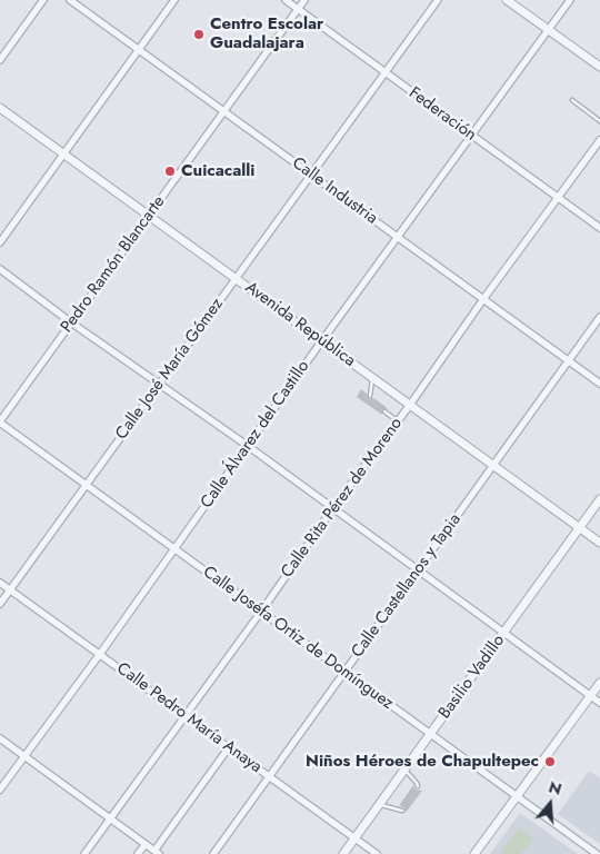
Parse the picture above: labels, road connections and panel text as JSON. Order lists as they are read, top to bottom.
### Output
{
  "streets": {
    "street": [
      "Federación",
      "Calle Industria",
      "Pedro Ramón Blancarte",
      "Avenida República",
      "Calle José María Gómez",
      "Calle Álvarez del Castillo",
      "Calle Rita Pérez de Moreno",
      "Calle Castellanos y Tapia",
      "Calle Joséfa Ortiz de Domínguez",
      "Basilio Vadillo",
      "Calle Pedro María Anaya"
    ]
  },
  "crossings": [
    ["Federación", "Pedro Ramón Blancarte"],
    ["Federación", "Calle José María Gómez"],
    ["Federación", "Calle Álvarez del Castillo"],
    ["Federación", "Calle Rita Pérez de Moreno"],
    ["Calle Industria", "Pedro Ramón Blancarte"],
    ["Calle Industria", "Calle José María Gómez"],
    ["Calle Industria", "Calle Álvarez del Castillo"],
    ["Calle Industria", "Calle Rita Pérez de Moreno"],
    ["Calle Industria", "Calle Castellanos y Tapia"],
    ["Pedro Ramón Blancarte", "Avenida República"],
    ["Pedro Ramón Blancarte", "Calle Joséfa Ortiz de Domínguez"],
    ["Avenida República", "Calle José María Gómez"],
    ["Avenida República", "Calle Álvarez del Castillo"],
    ["Avenida República", "Calle Rita Pérez de Moreno"],
    ["Avenida República", "Calle Castellanos y Tapia"],
    ["Avenida República", "Basilio Vadillo"],
    ["Calle José María Gómez", "Calle Joséfa Ortiz de Domínguez"],
    ["Calle José María Gómez", "Calle Pedro María Anaya"],
    ["Calle Álvarez del Castillo", "Calle Joséfa Ortiz de Domínguez"],
    ["Calle Álvarez del Castillo", "Calle Pedro María Anaya"],
    ["Calle Rita Pérez de Moreno", "Calle Joséfa Ortiz de Domínguez"],
    ["Calle Rita Pérez de Moreno", "Calle Pedro María Anaya"],
    ["Calle Castellanos y Tapia", "Calle Joséfa Ortiz de Domínguez"],
    ["Calle Castellanos y Tapia", "Calle Pedro María Anaya"],
    ["Calle Joséfa Ortiz de Domínguez", "Basilio Vadillo"],
    ["Basilio Vadillo", "Calle Pedro María Anaya"]
  ],
  "places": ["Centro Escolar Guadalajara", "Cuicacalli", "Niños Héroes de Chapultepec"],
  "north": "top"
}
